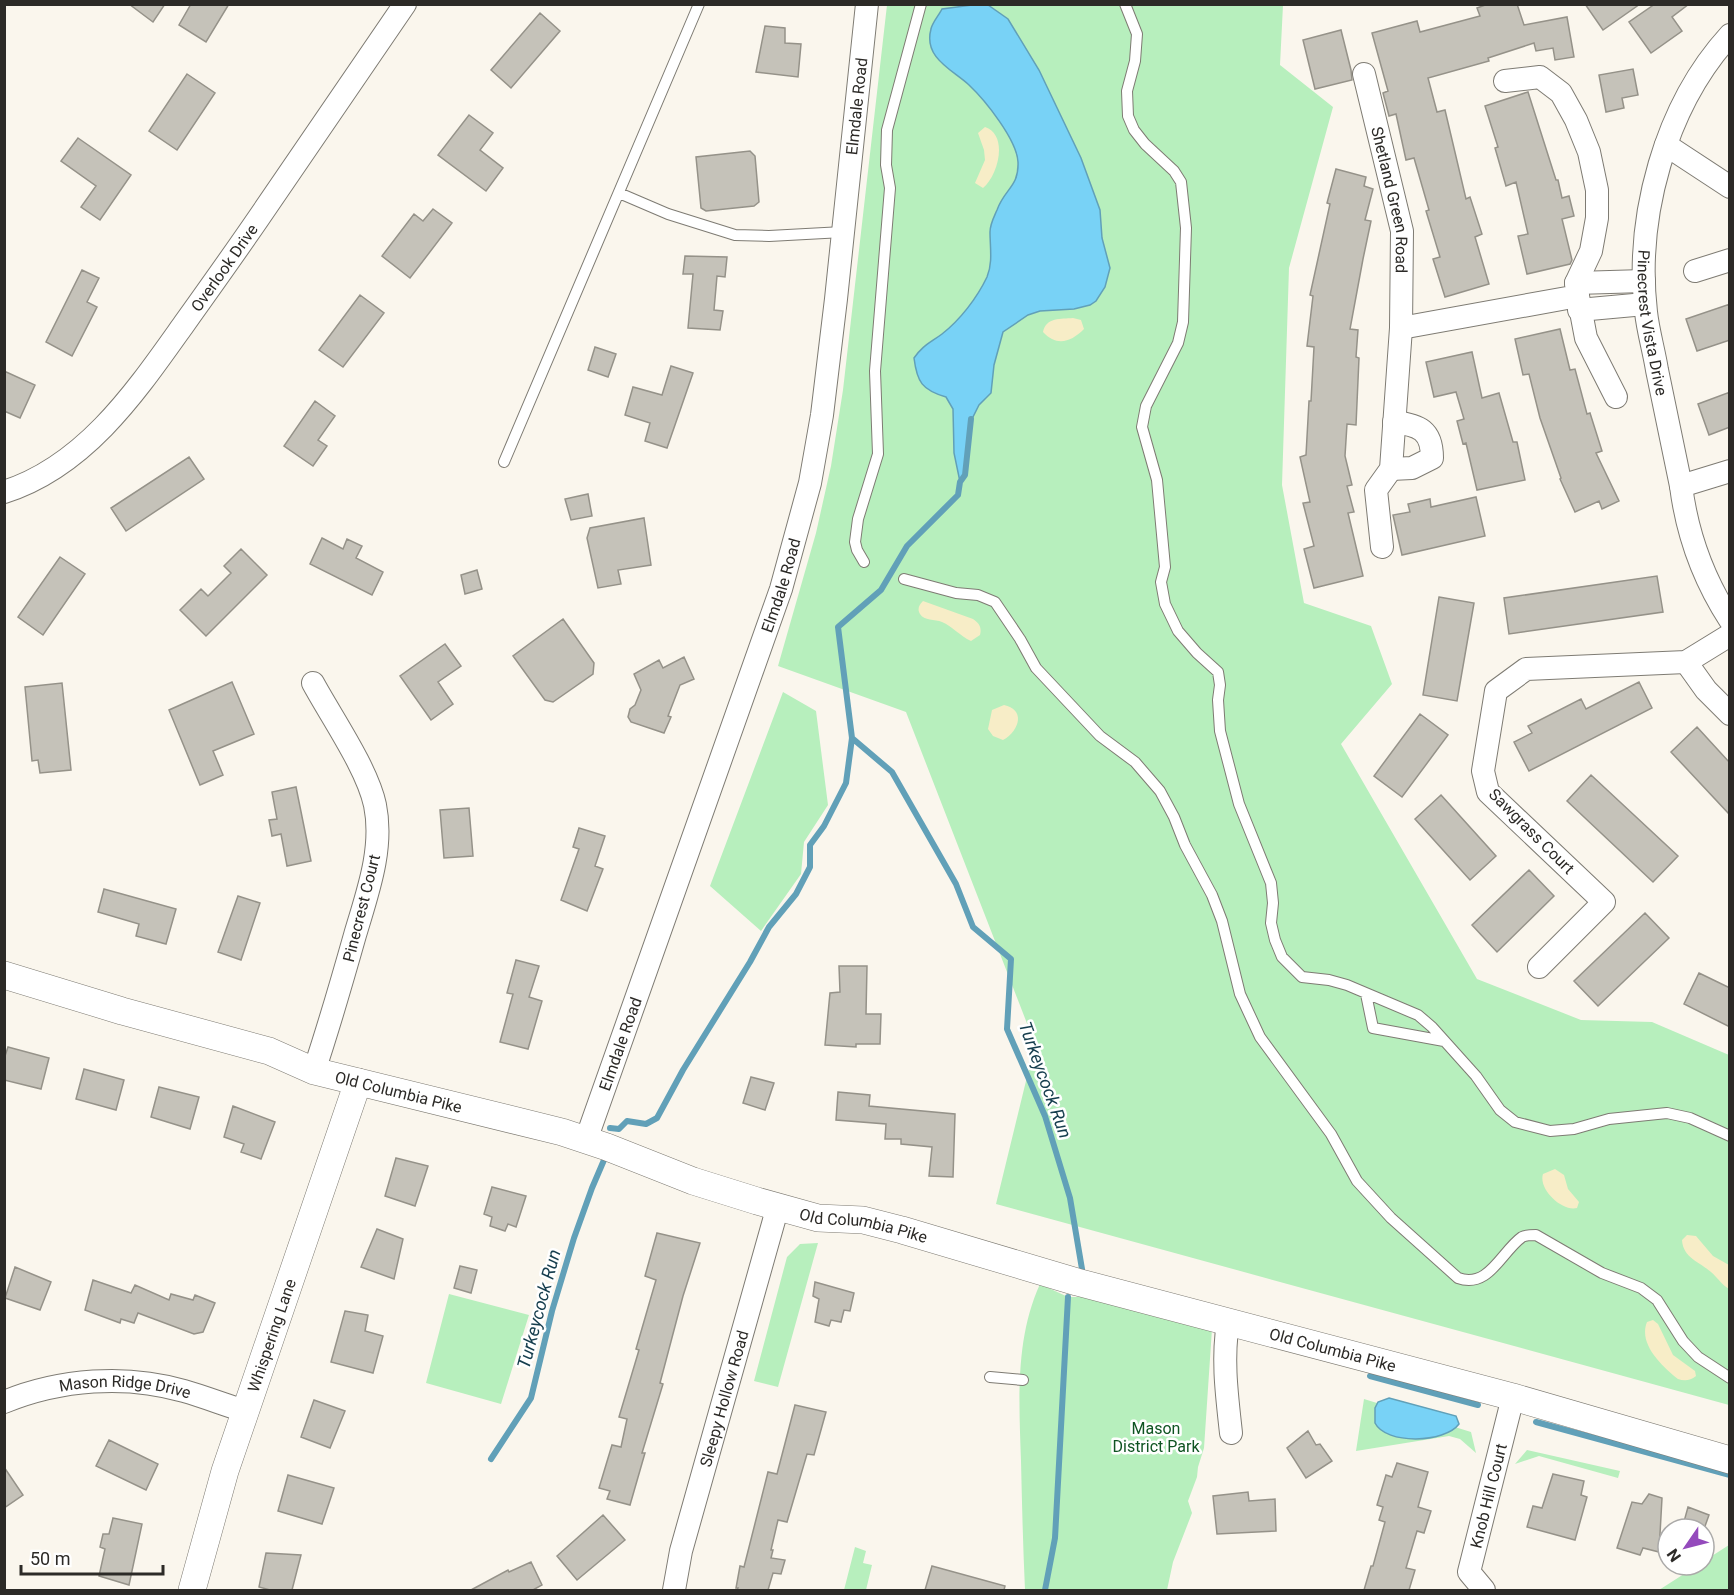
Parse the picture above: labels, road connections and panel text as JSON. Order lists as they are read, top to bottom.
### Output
{
  "streets": {
    "street": [
      "Elmdale Road",
      "Shetland Green Road",
      "Overlook Drive",
      "Pinecrest Vista Drive",
      "Sawgrass Court",
      "Pinecrest Court",
      "Old Columbia Pike",
      "Whispering Lane",
      "Mason Ridge Drive",
      "Sleepy Hollow Road",
      "Knob Hill Court"
    ]
  },
  "crossings": [
    ["Elmdale Road", "Old Columbia Pike"],
    ["Pinecrest Court", "Old Columbia Pike"],
    ["Old Columbia Pike", "Whispering Lane"],
    ["Old Columbia Pike", "Sleepy Hollow Road"],
    ["Old Columbia Pike", "Knob Hill Court"],
    ["Whispering Lane", "Mason Ridge Drive"]
  ],
  "water": ["Turkeycock Run"],
  "parks": ["Mason District Park"],
  "scale_bar": "50 m",
  "north": "bottom left"
}
